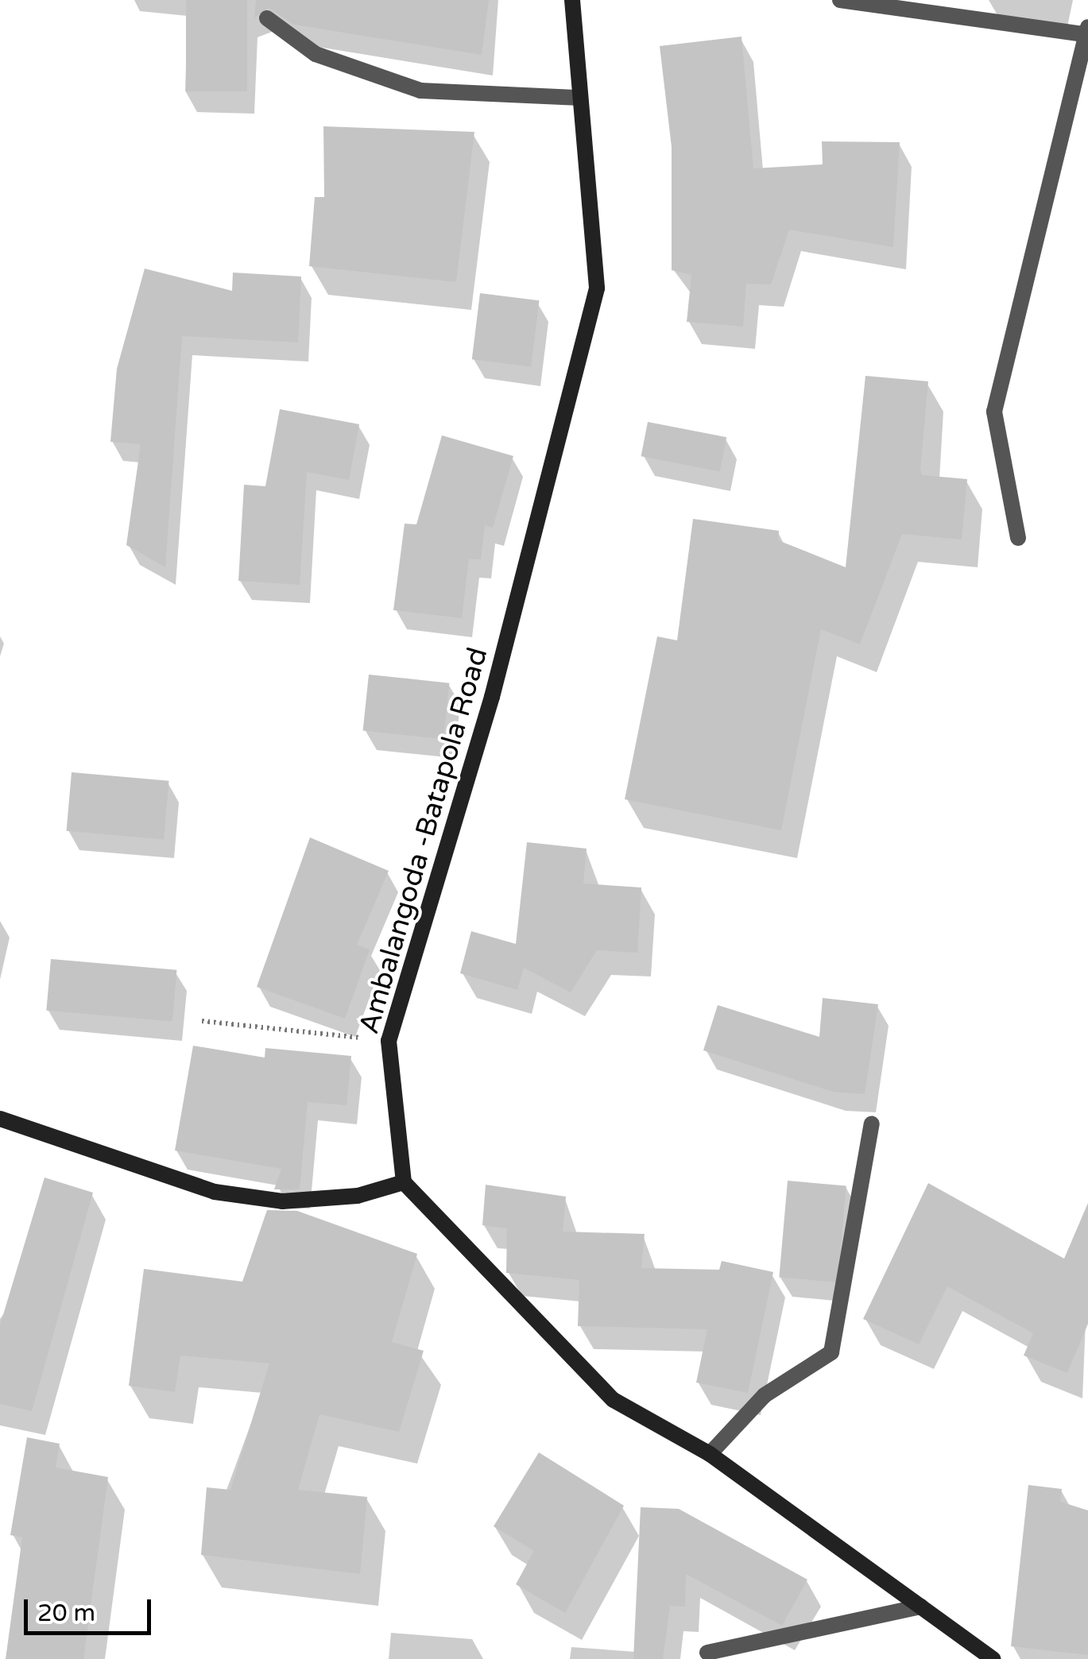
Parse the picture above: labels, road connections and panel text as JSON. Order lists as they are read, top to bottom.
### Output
{
  "streets": {
    "main road": ["Ambalangoda -Batapola Road"]
  },
  "scale_bar": "20 m"
}
